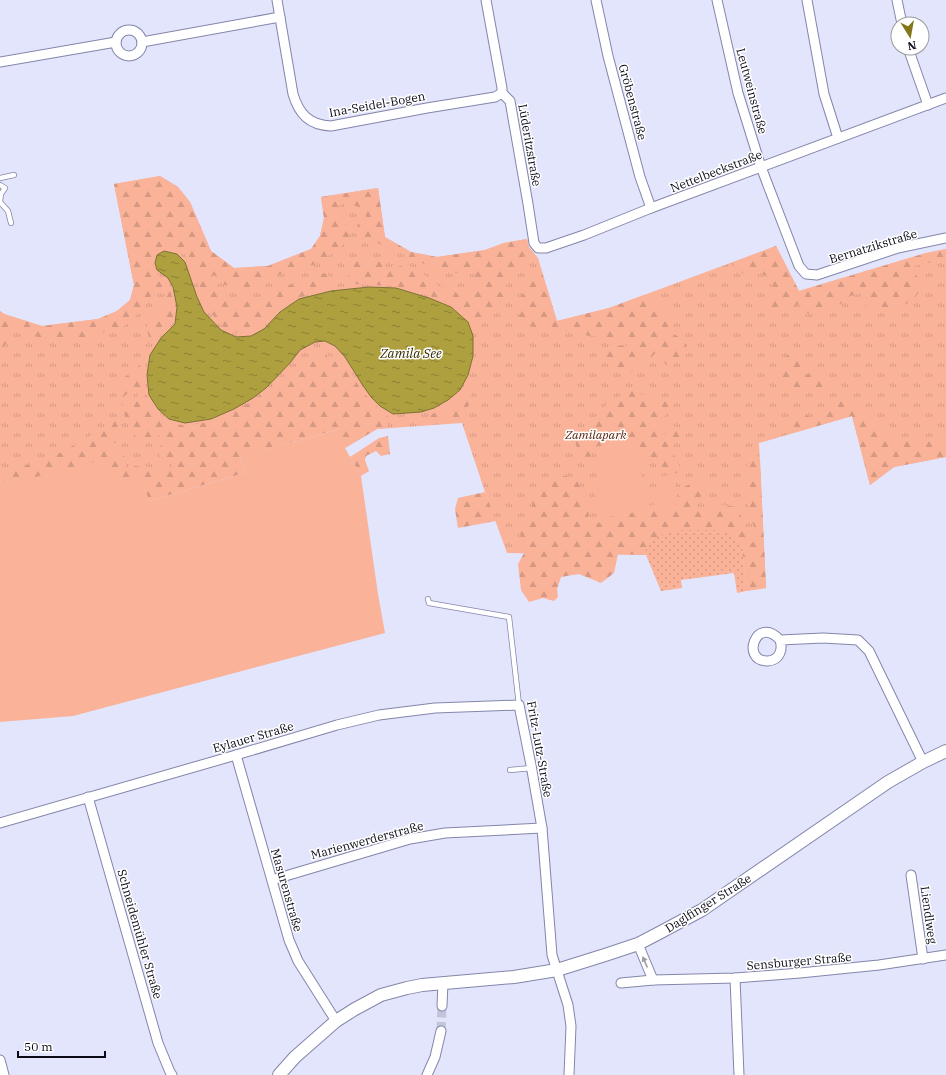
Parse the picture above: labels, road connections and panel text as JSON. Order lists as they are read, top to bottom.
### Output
{
  "streets": {
    "street": [
      "Leutweinstraße",
      "Gröbenstraße",
      "Ina-Seidel-Bogen",
      "Lüderitzstraße",
      "Nettelbeckstraße",
      "Bernatzikstraße",
      "Eylauer Straße",
      "Fritz-Lutz-Straße",
      "Marienwerderstraße",
      "Masurenstraße",
      "Daglfinger Straße",
      "Liendlweg",
      "Schneidemühler Straße",
      "Sensburger Straße"
    ]
  },
  "crossings": [
    ["Leutweinstraße", "Nettelbeckstraße"],
    ["Leutweinstraße", "Bernatzikstraße"],
    ["Gröbenstraße", "Nettelbeckstraße"],
    ["Ina-Seidel-Bogen", "Lüderitzstraße"],
    ["Lüderitzstraße", "Nettelbeckstraße"],
    ["Eylauer Straße", "Fritz-Lutz-Straße"],
    ["Eylauer Straße", "Masurenstraße"],
    ["Eylauer Straße", "Schneidemühler Straße"],
    ["Fritz-Lutz-Straße", "Marienwerderstraße"],
    ["Fritz-Lutz-Straße", "Daglfinger Straße"],
    ["Marienwerderstraße", "Masurenstraße"],
    ["Masurenstraße", "Daglfinger Straße"],
    ["Liendlweg", "Sensburger Straße"]
  ],
  "water": ["Zamila See"],
  "parks": ["Zamilapark"],
  "scale_bar": "50 m",
  "north": "bottom"
}
